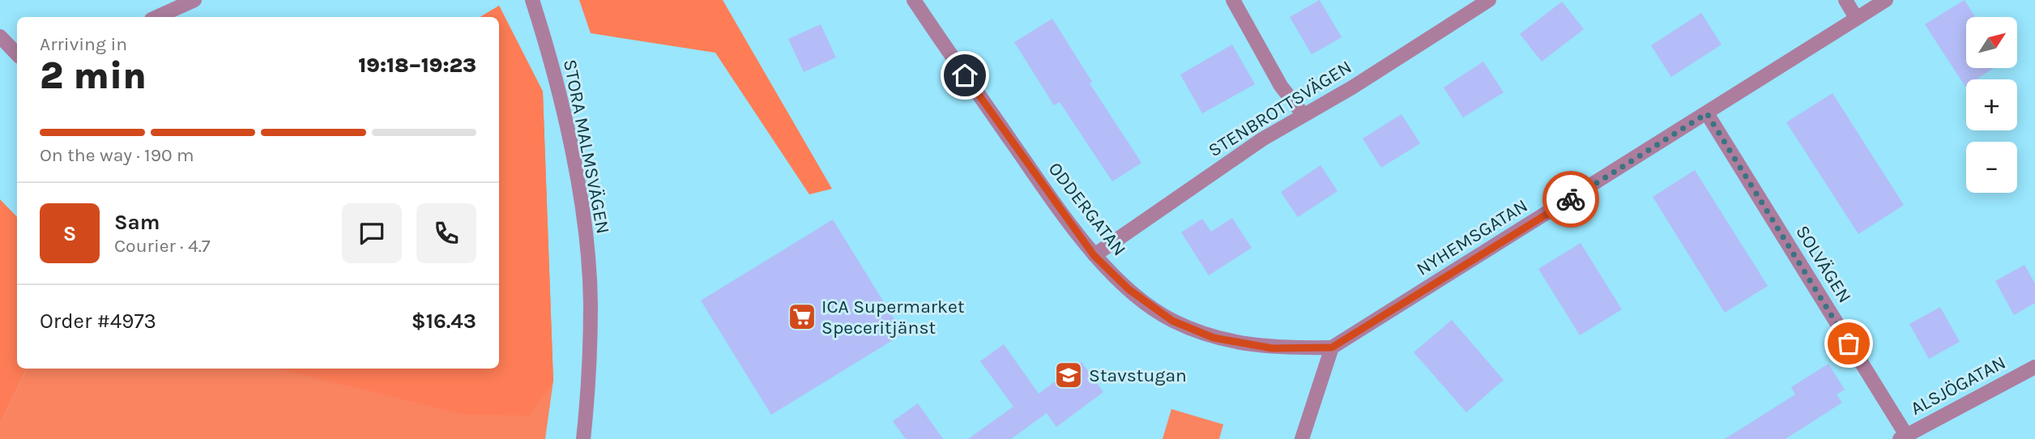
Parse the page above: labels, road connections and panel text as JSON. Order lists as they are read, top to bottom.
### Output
{
  "streets": {
    "street": [
      "STENBROTTSVÄGEN",
      "STORA MALMSVÄGEN",
      "ODDERGATAN",
      "NYHEMSGATAN",
      "SOLVÄGEN",
      "ALSJÖGATAN"
    ]
  },
  "crossings": [
    ["STENBROTTSVÄGEN", "ODDERGATAN"],
    ["ODDERGATAN", "NYHEMSGATAN"],
    ["NYHEMSGATAN", "SOLVÄGEN"],
    ["SOLVÄGEN", "ALSJÖGATAN"]
  ],
  "places": {
    "supermarket": ["ICA Supermarket Speceritjänst"],
    "school or university": ["Stavstugan"]
  },
  "north": "top right",
  "page": {
    "map_buttons": ["+", "−"],
    "heading": ["2 min", "Arriving in", "19:18–19:23"],
    "panel": [
      "Sam",
      "Courier · 4.7",
      "Order #4973",
      "$16.43"
    ],
    "bar": "On the way · 190 m",
    "round": "S"
  }
}
